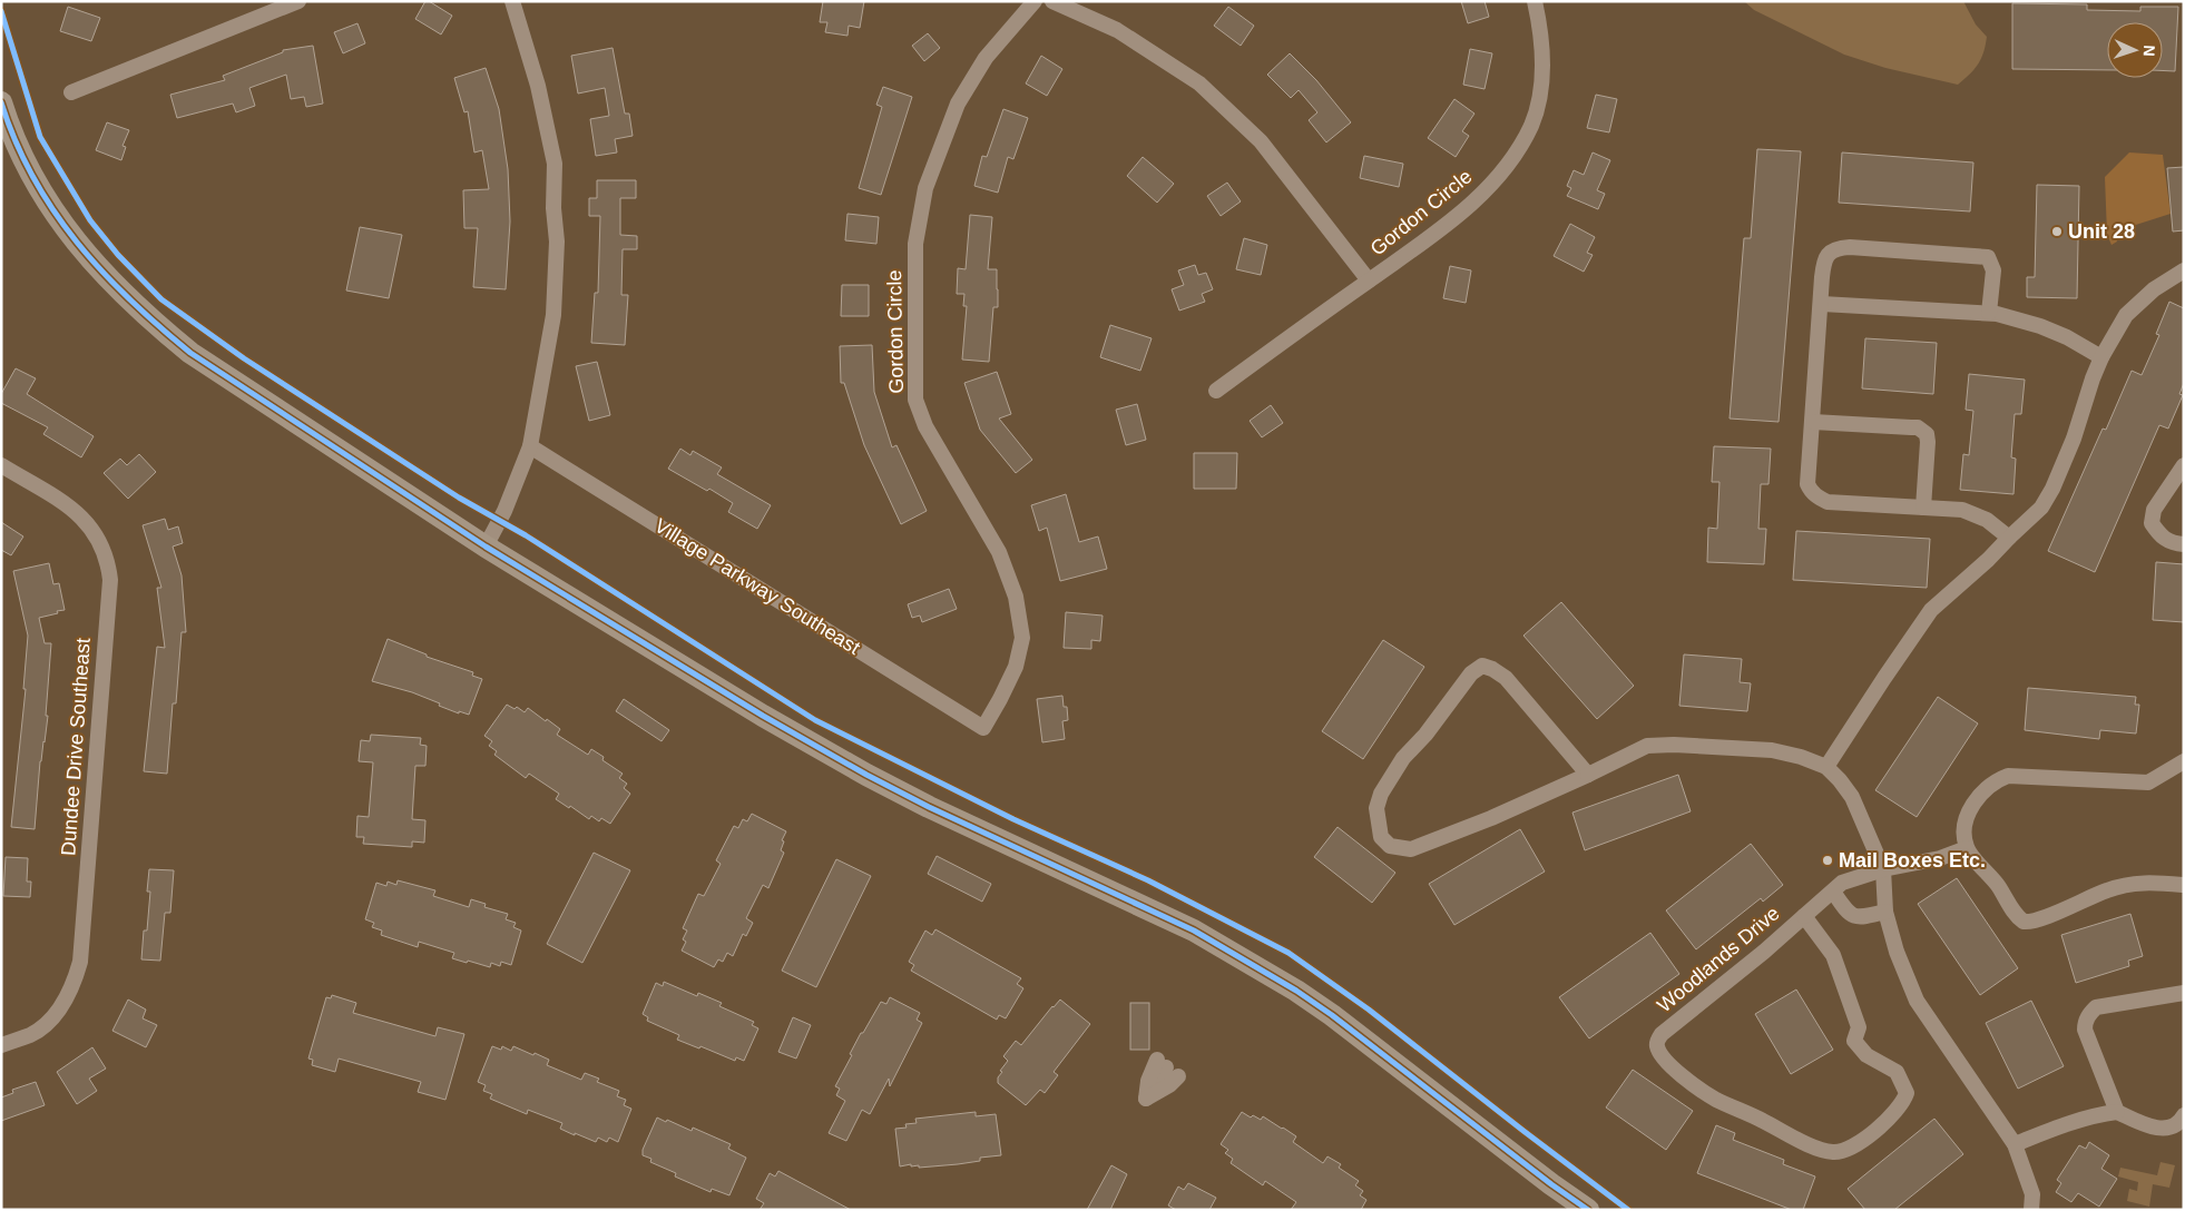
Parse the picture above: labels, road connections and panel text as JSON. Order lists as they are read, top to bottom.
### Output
{
  "streets": {
    "street": [
      "Gordon Circle",
      "Village Parkway Southeast",
      "Dundee Drive Southeast",
      "Woodlands Drive"
    ]
  },
  "crossings": [
    ["Gordon Circle", "Village Parkway Southeast"]
  ],
  "places": ["Unit 28", "Mail Boxes Etc."],
  "north": "right"
}
